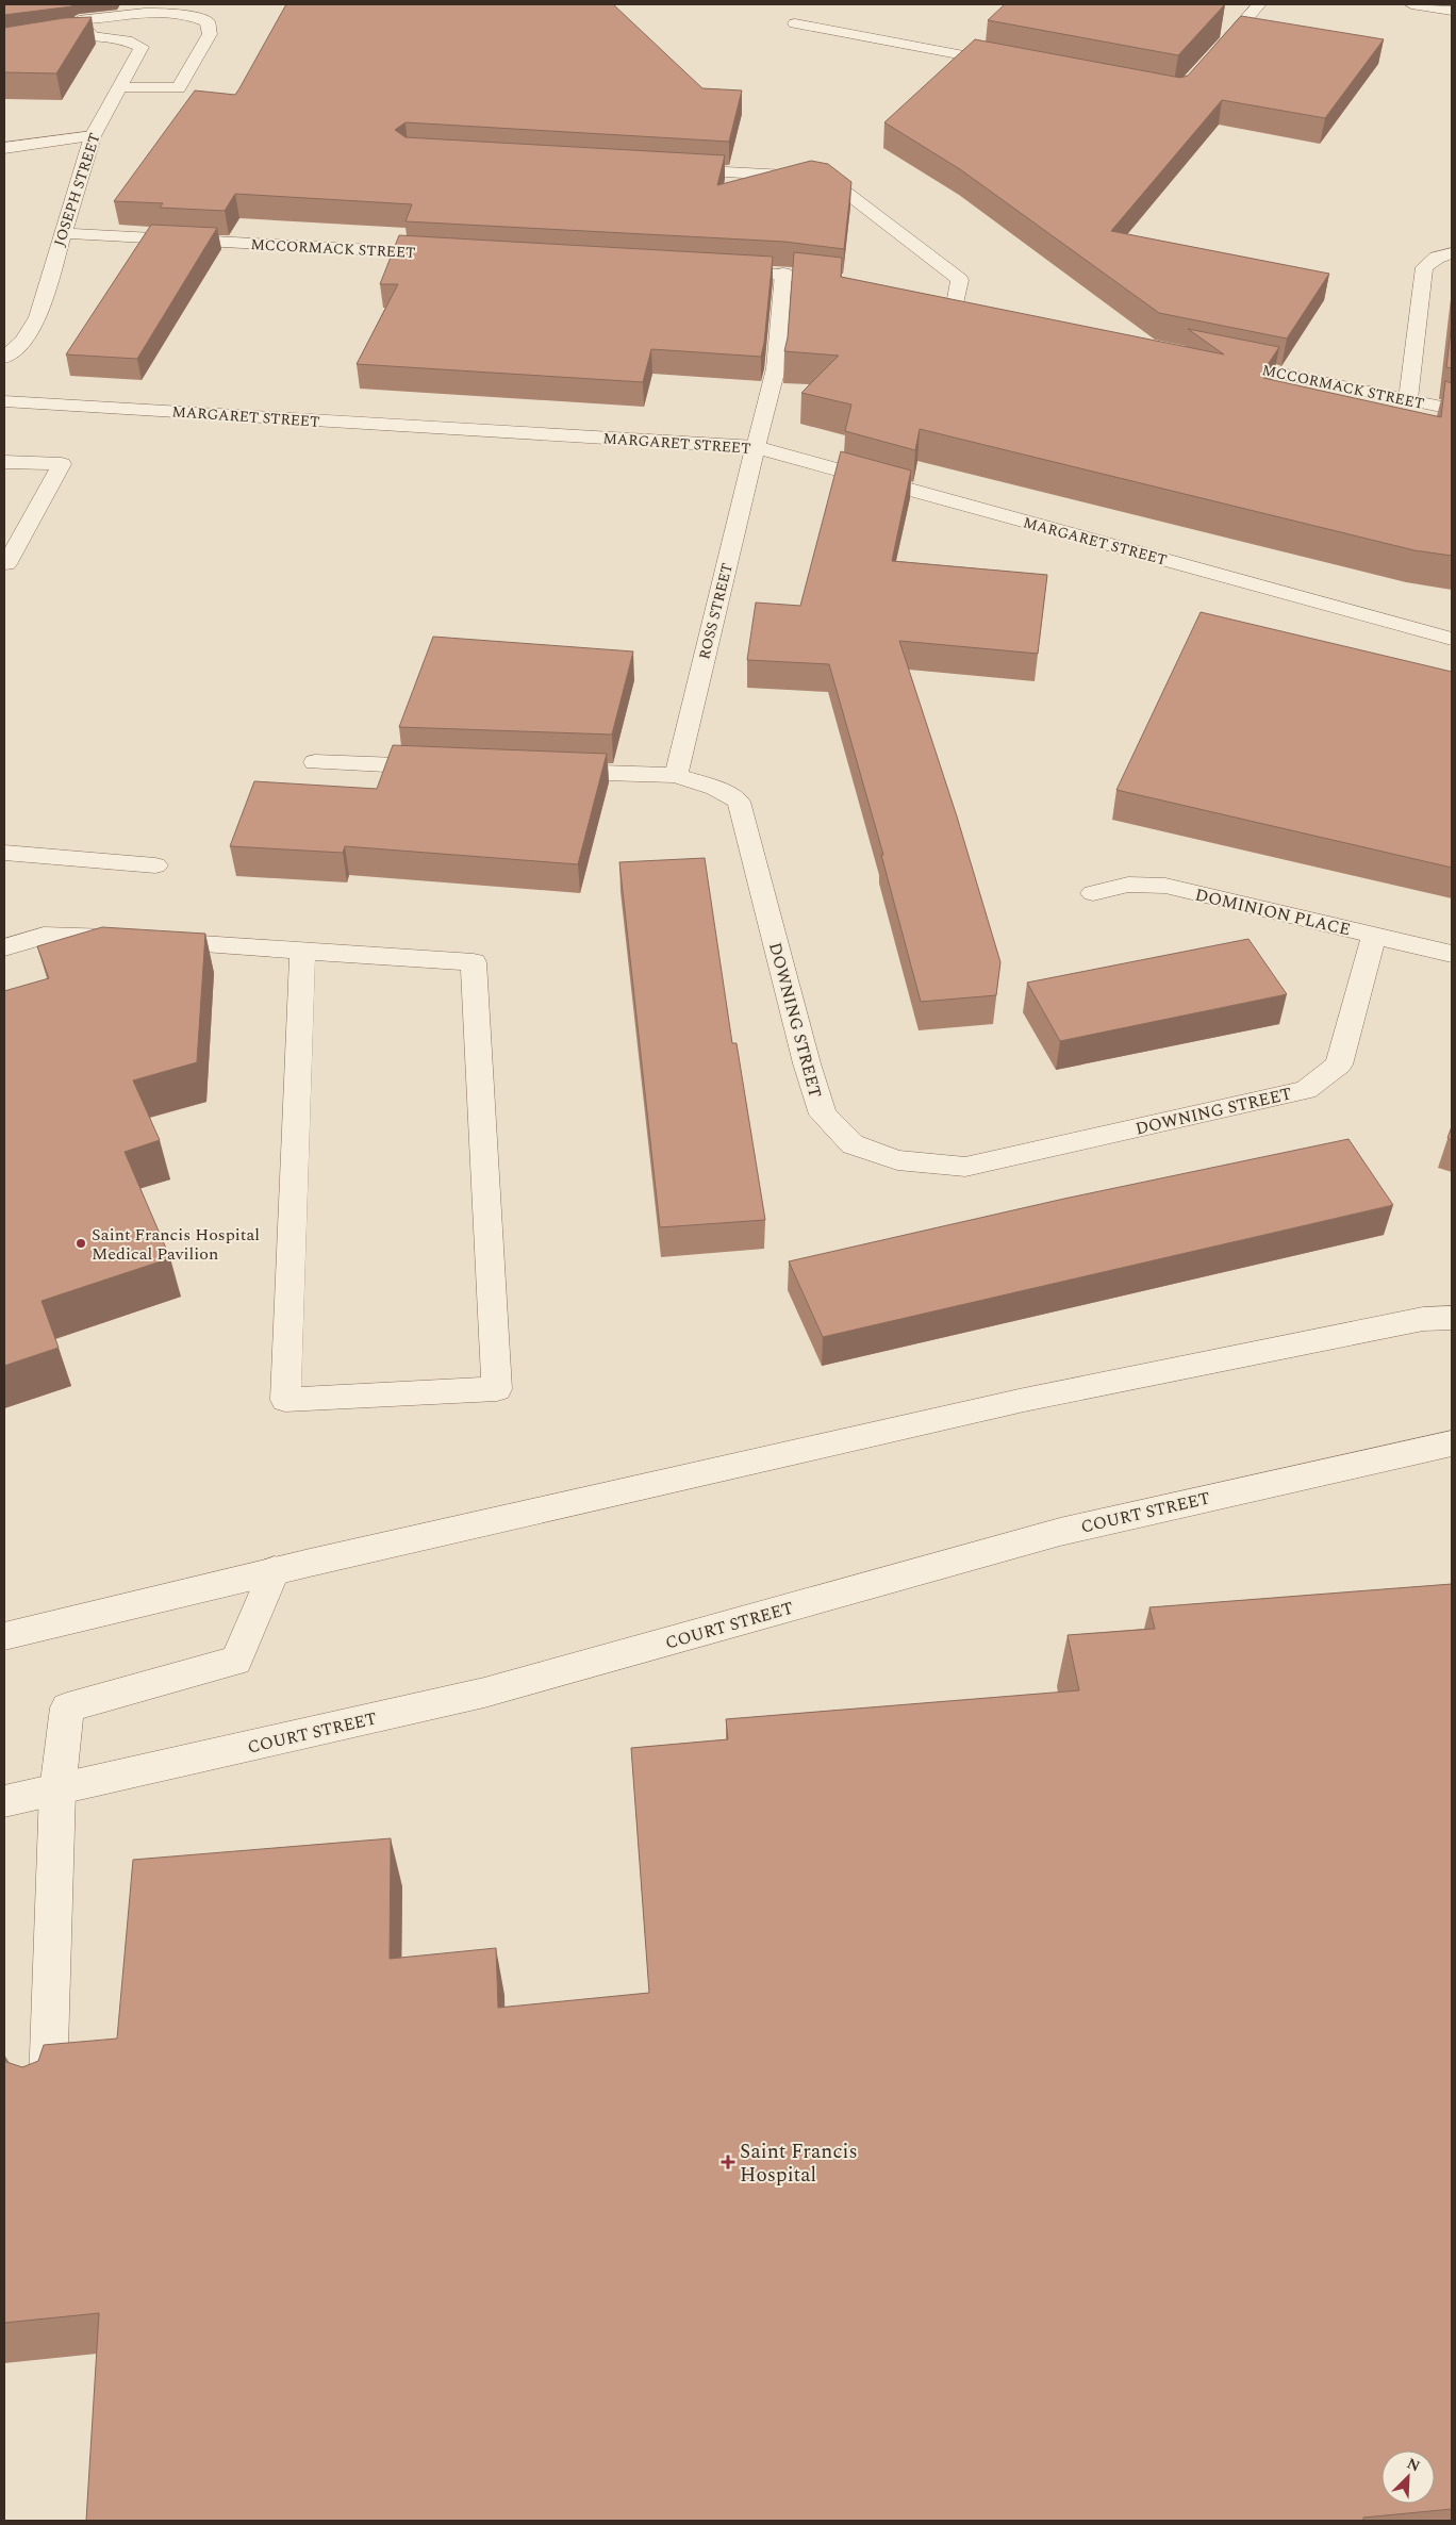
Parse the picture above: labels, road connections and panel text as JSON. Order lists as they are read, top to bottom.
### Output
{
  "streets": {
    "street": [
      "JOSEPH STREET",
      "MCCORMACK STREET",
      "MARGARET STREET",
      "ROSS STREET",
      "DOMINION PLACE",
      "DOWNING STREET",
      "COURT STREET"
    ]
  },
  "crossings": [
    ["JOSEPH STREET", "MCCORMACK STREET"],
    ["MARGARET STREET", "ROSS STREET"],
    ["ROSS STREET", "DOWNING STREET"],
    ["DOMINION PLACE", "DOWNING STREET"]
  ],
  "places": {
    "other": ["Saint Francis Hospital Medical Pavilion"],
    "health": ["Saint Francis Hospital"]
  },
  "north": "top right"
}
